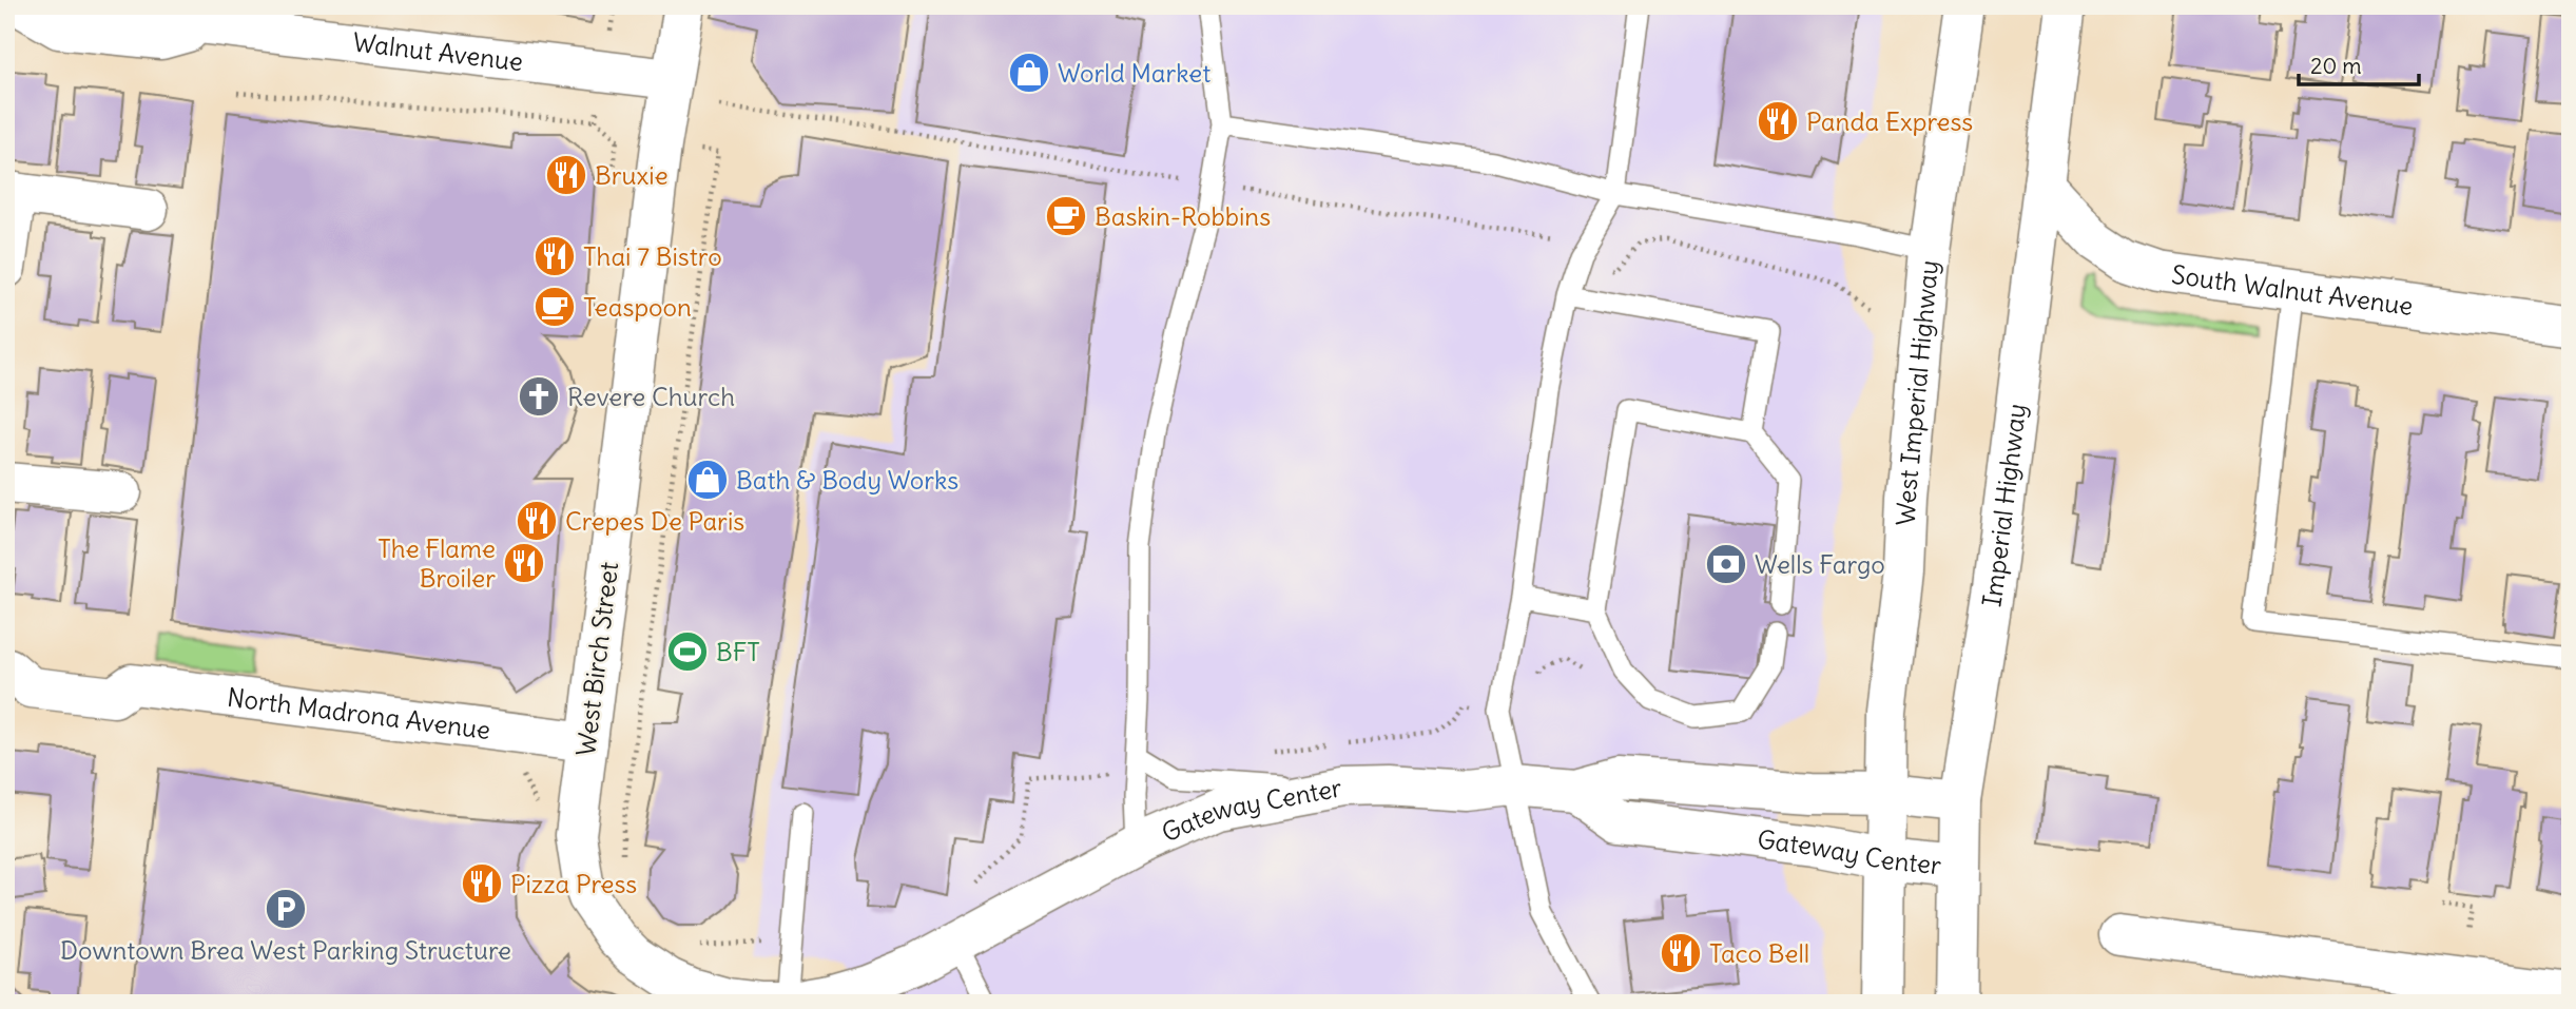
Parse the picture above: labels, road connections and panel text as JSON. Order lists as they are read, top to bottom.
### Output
{
  "streets": {
    "street": [
      "Walnut Avenue",
      "South Walnut Avenue",
      "West Imperial Highway",
      "Imperial Highway",
      "West Birch Street",
      "North Madrona Avenue",
      "Gateway Center"
    ]
  },
  "crossings": [
    ["Walnut Avenue", "West Birch Street"],
    ["South Walnut Avenue", "Imperial Highway"],
    ["West Imperial Highway", "Gateway Center"],
    ["Imperial Highway", "Gateway Center"],
    ["West Birch Street", "North Madrona Avenue"],
    ["West Birch Street", "Gateway Center"]
  ],
  "places": {
    "shop": ["World Market", "Bath & Body Works"],
    "restaurant": [
      "Panda Express",
      "Bruxie",
      "Thai 7 Bistro",
      "Crepes De Paris",
      "The Flame Broiler",
      "Pizza Press",
      "Taco Bell"
    ],
    "cafe": ["Baskin-Robbins", "Teaspoon"],
    "church": ["Revere Church"],
    "bank": ["Wells Fargo"],
    "sports": ["BFT"],
    "parking": ["Downtown Brea West Parking Structure"]
  },
  "scale_bar": "20 m"
}
